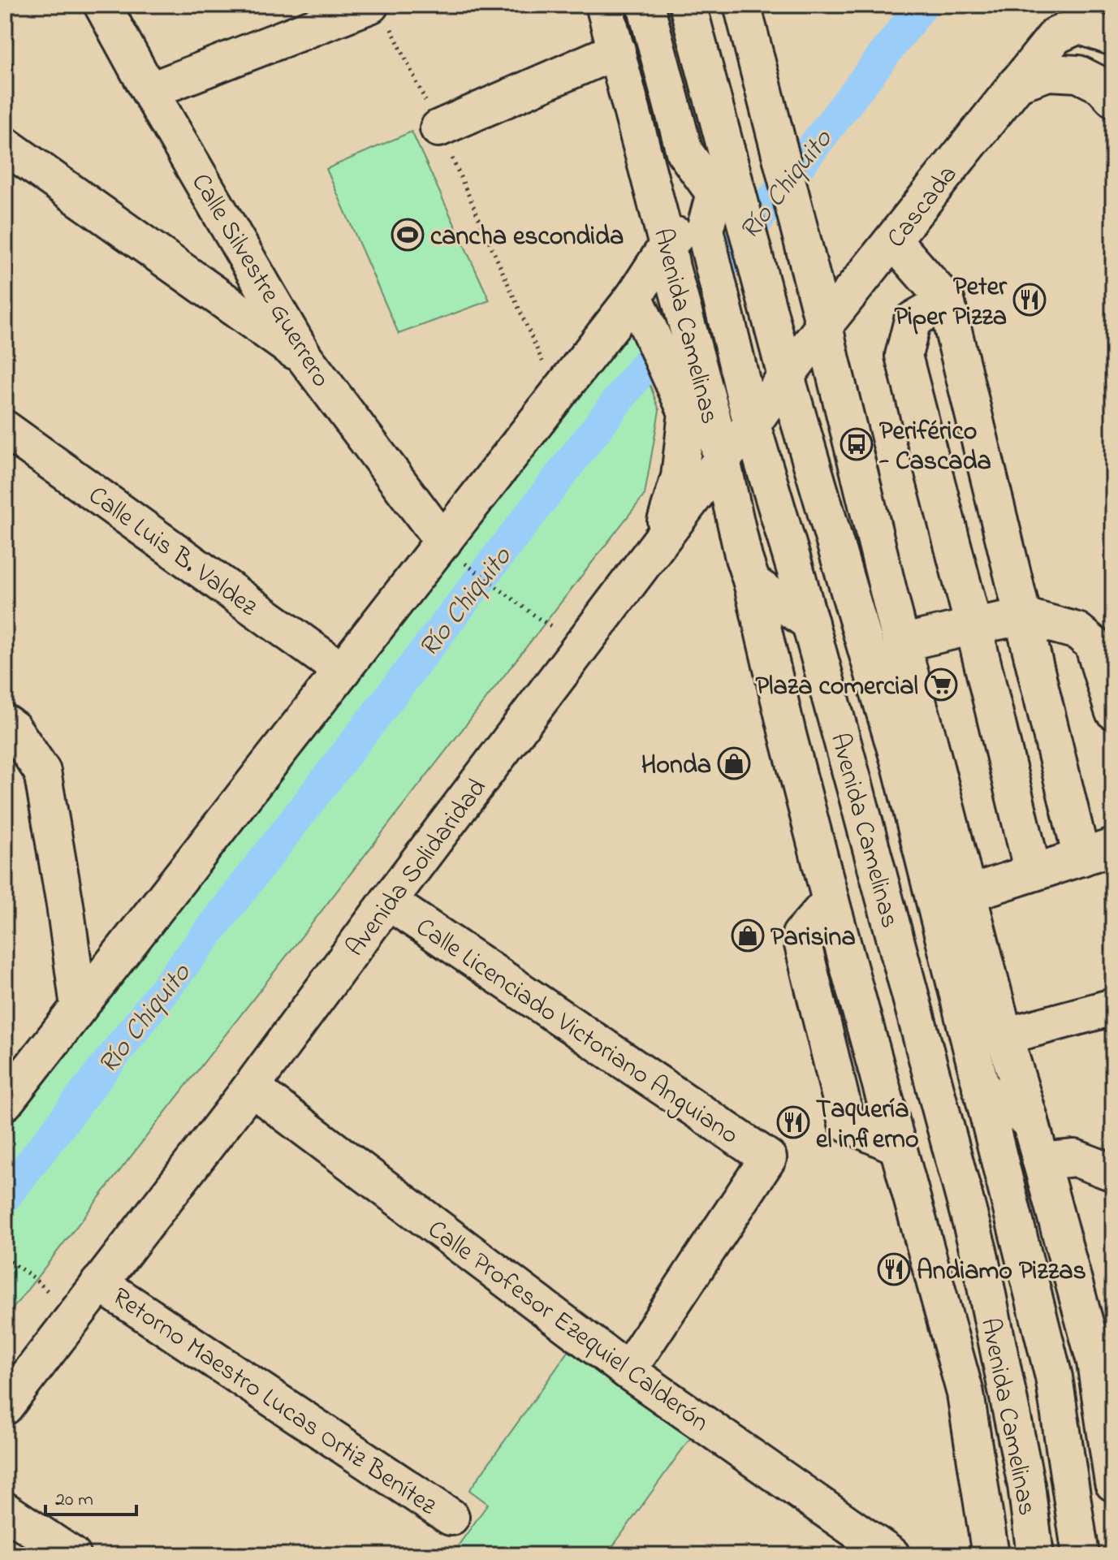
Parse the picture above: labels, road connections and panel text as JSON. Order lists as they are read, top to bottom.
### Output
{
  "streets": {
    "main road": [
      "Cascada",
      "Calle Silvestre Guerrero",
      "Avenida Camelinas",
      "Calle Luis B. Valdez",
      "Avenida Solidaridad",
      "Calle Licenciado Victoriano Anguiano",
      "Calle Profesor Ezequiel Calderón",
      "Retorno Maestro Lucas Ortiz Benítez"
    ]
  },
  "crossings": [
    ["Cascada", "Avenida Solidaridad"],
    ["Avenida Camelinas", "Avenida Solidaridad"],
    ["Avenida Solidaridad", "Calle Licenciado Victoriano Anguiano"],
    ["Avenida Solidaridad", "Calle Profesor Ezequiel Calderón"],
    ["Avenida Solidaridad", "Retorno Maestro Lucas Ortiz Benítez"],
    ["Calle Licenciado Victoriano Anguiano", "Calle Profesor Ezequiel Calderón"]
  ],
  "water": ["Río Chiquito"],
  "places": {
    "sports": ["cancha escondida"],
    "restaurant": ["Peter Piper Pizza", "Taquería el infierno", "Andiamo Pizzas"],
    "bus stop": ["Periférico - Cascada"],
    "supermarket": ["Plaza comercial"],
    "shop": ["Honda", "Parisina"]
  },
  "scale_bar": "20 m"
}
